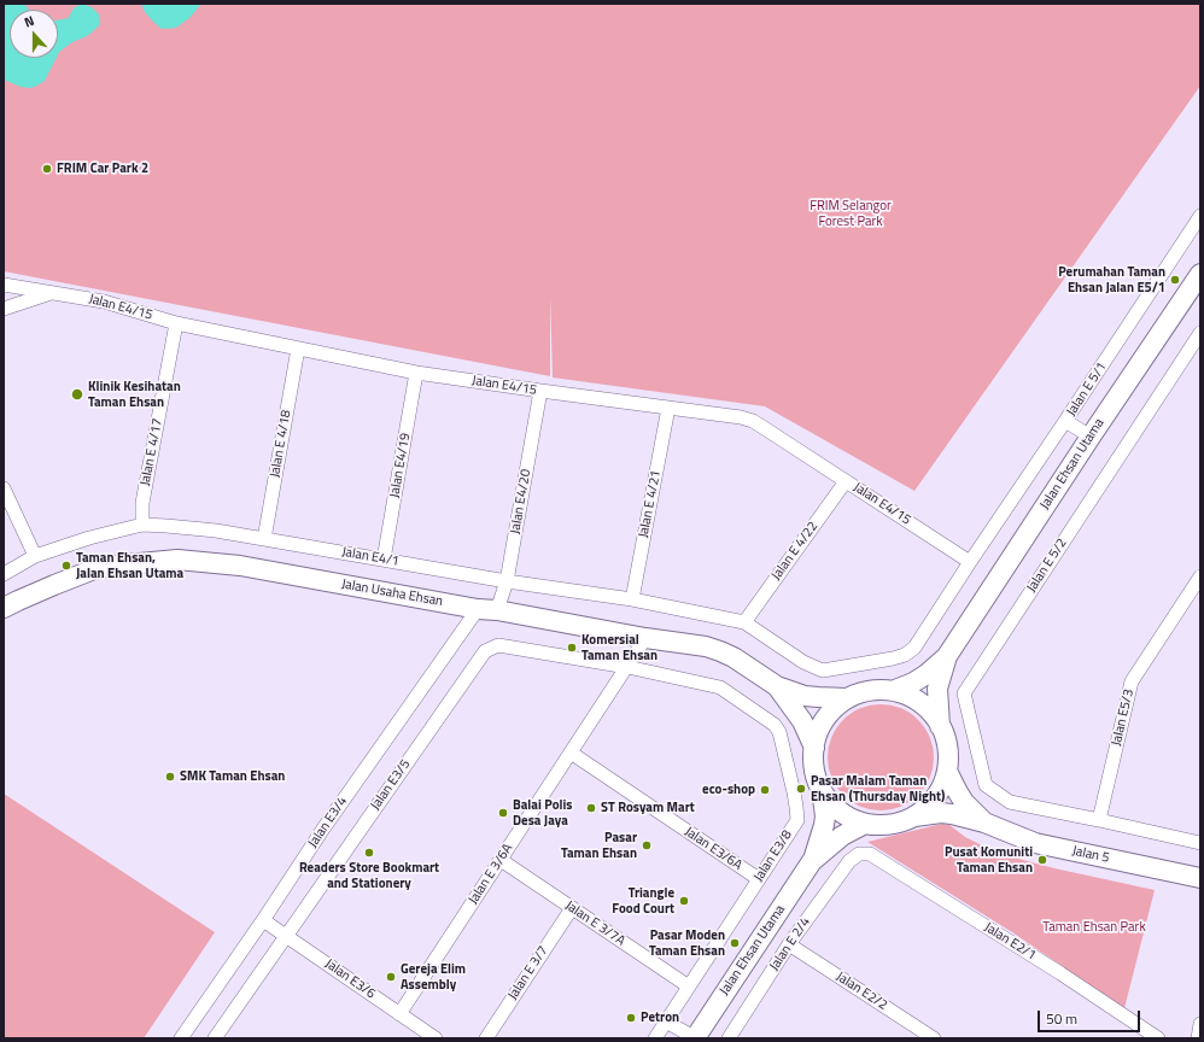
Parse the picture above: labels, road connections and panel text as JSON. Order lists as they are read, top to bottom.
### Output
{
  "streets": {
    "street": [
      "Jalan E4/15",
      "Jalan E 5/1",
      "Jalan E 4/18",
      "Jalan E 4/17",
      "Jalan Ehsan Utama",
      "Jalan E4/19",
      "Jalan E4/20",
      "Jalan E 4/21",
      "Jalan E 4/22",
      "Jalan E4/1",
      "Jalan E 5/2",
      "Jalan Usaha Ehsan",
      "Jalan E5/3",
      "Jalan E3/5",
      "Jalan E3/4",
      "Jalan E3/6A",
      "Jalan 5",
      "Jalan E3/8",
      "Jalan E 3/6A",
      "Jalan E 3/7A",
      "Jalan E2/1",
      "Jalan E 2/4",
      "Jalan E 3/7",
      "Jalan E3/6",
      "Jalan E2/2"
    ]
  },
  "crossings": [
    ["Jalan E4/15", "Jalan E 5/1"],
    ["Jalan E4/15", "Jalan E 4/18"],
    ["Jalan E4/15", "Jalan E 4/17"],
    ["Jalan E4/15", "Jalan E4/19"],
    ["Jalan E4/15", "Jalan E4/20"],
    ["Jalan E4/15", "Jalan E 4/21"],
    ["Jalan E4/15", "Jalan E 4/22"],
    ["Jalan E 5/1", "Jalan E 4/22"],
    ["Jalan E 5/1", "Jalan E4/1"],
    ["Jalan E 4/18", "Jalan E4/1"],
    ["Jalan E 4/17", "Jalan E4/1"],
    ["Jalan Ehsan Utama", "Jalan Usaha Ehsan"],
    ["Jalan Ehsan Utama", "Jalan 5"],
    ["Jalan E4/19", "Jalan E4/1"],
    ["Jalan E4/20", "Jalan E4/1"],
    ["Jalan E4/20", "Jalan Usaha Ehsan"],
    ["Jalan E 4/21", "Jalan E4/1"],
    ["Jalan E 4/22", "Jalan E4/1"],
    ["Jalan E 5/2", "Jalan E5/3"],
    ["Jalan Usaha Ehsan", "Jalan E3/4"],
    ["Jalan Usaha Ehsan", "Jalan 5"],
    ["Jalan Usaha Ehsan", "Jalan E 3/6A"],
    ["Jalan E3/5", "Jalan E3/8"],
    ["Jalan E3/5", "Jalan E 3/6A"],
    ["Jalan E3/5", "Jalan E3/6"],
    ["Jalan E3/4", "Jalan E3/6"],
    ["Jalan E3/6A", "Jalan E3/8"],
    ["Jalan E3/6A", "Jalan E 3/6A"],
    ["Jalan E3/8", "Jalan E 3/6A"],
    ["Jalan E3/8", "Jalan E 3/7A"],
    ["Jalan E 3/6A", "Jalan E 3/7A"],
    ["Jalan E 3/6A", "Jalan E3/6"],
    ["Jalan E 3/7A", "Jalan E 3/7"],
    ["Jalan E2/1", "Jalan E 2/4"],
    ["Jalan E 2/4", "Jalan E2/2"]
  ],
  "parks": ["FRIM Selangor Forest Park", "Taman Ehsan Park"],
  "places": [
    "FRIM Car Park 2",
    "Perumahan Taman Ehsan Jalan E5/1",
    "Klinik Kesihatan Taman Ehsan",
    "Taman Ehsan, Jalan Ehsan Utama",
    "Komersial Taman Ehsan",
    "SMK Taman Ehsan",
    "Pasar Malam Taman Ehsan (Thursday Night)",
    "eco-shop",
    "ST Rosyam Mart",
    "Balai Polis Desa Jaya",
    "Pasar Taman Ehsan",
    "Readers Store Bookmart and Stationery",
    "Pusat Komuniti Taman Ehsan",
    "Triangle Food Court",
    "Pasar Moden Taman Ehsan",
    "Gereja Elim Assembly",
    "Petron"
  ],
  "scale_bar": "50 m",
  "north": "top"
}
